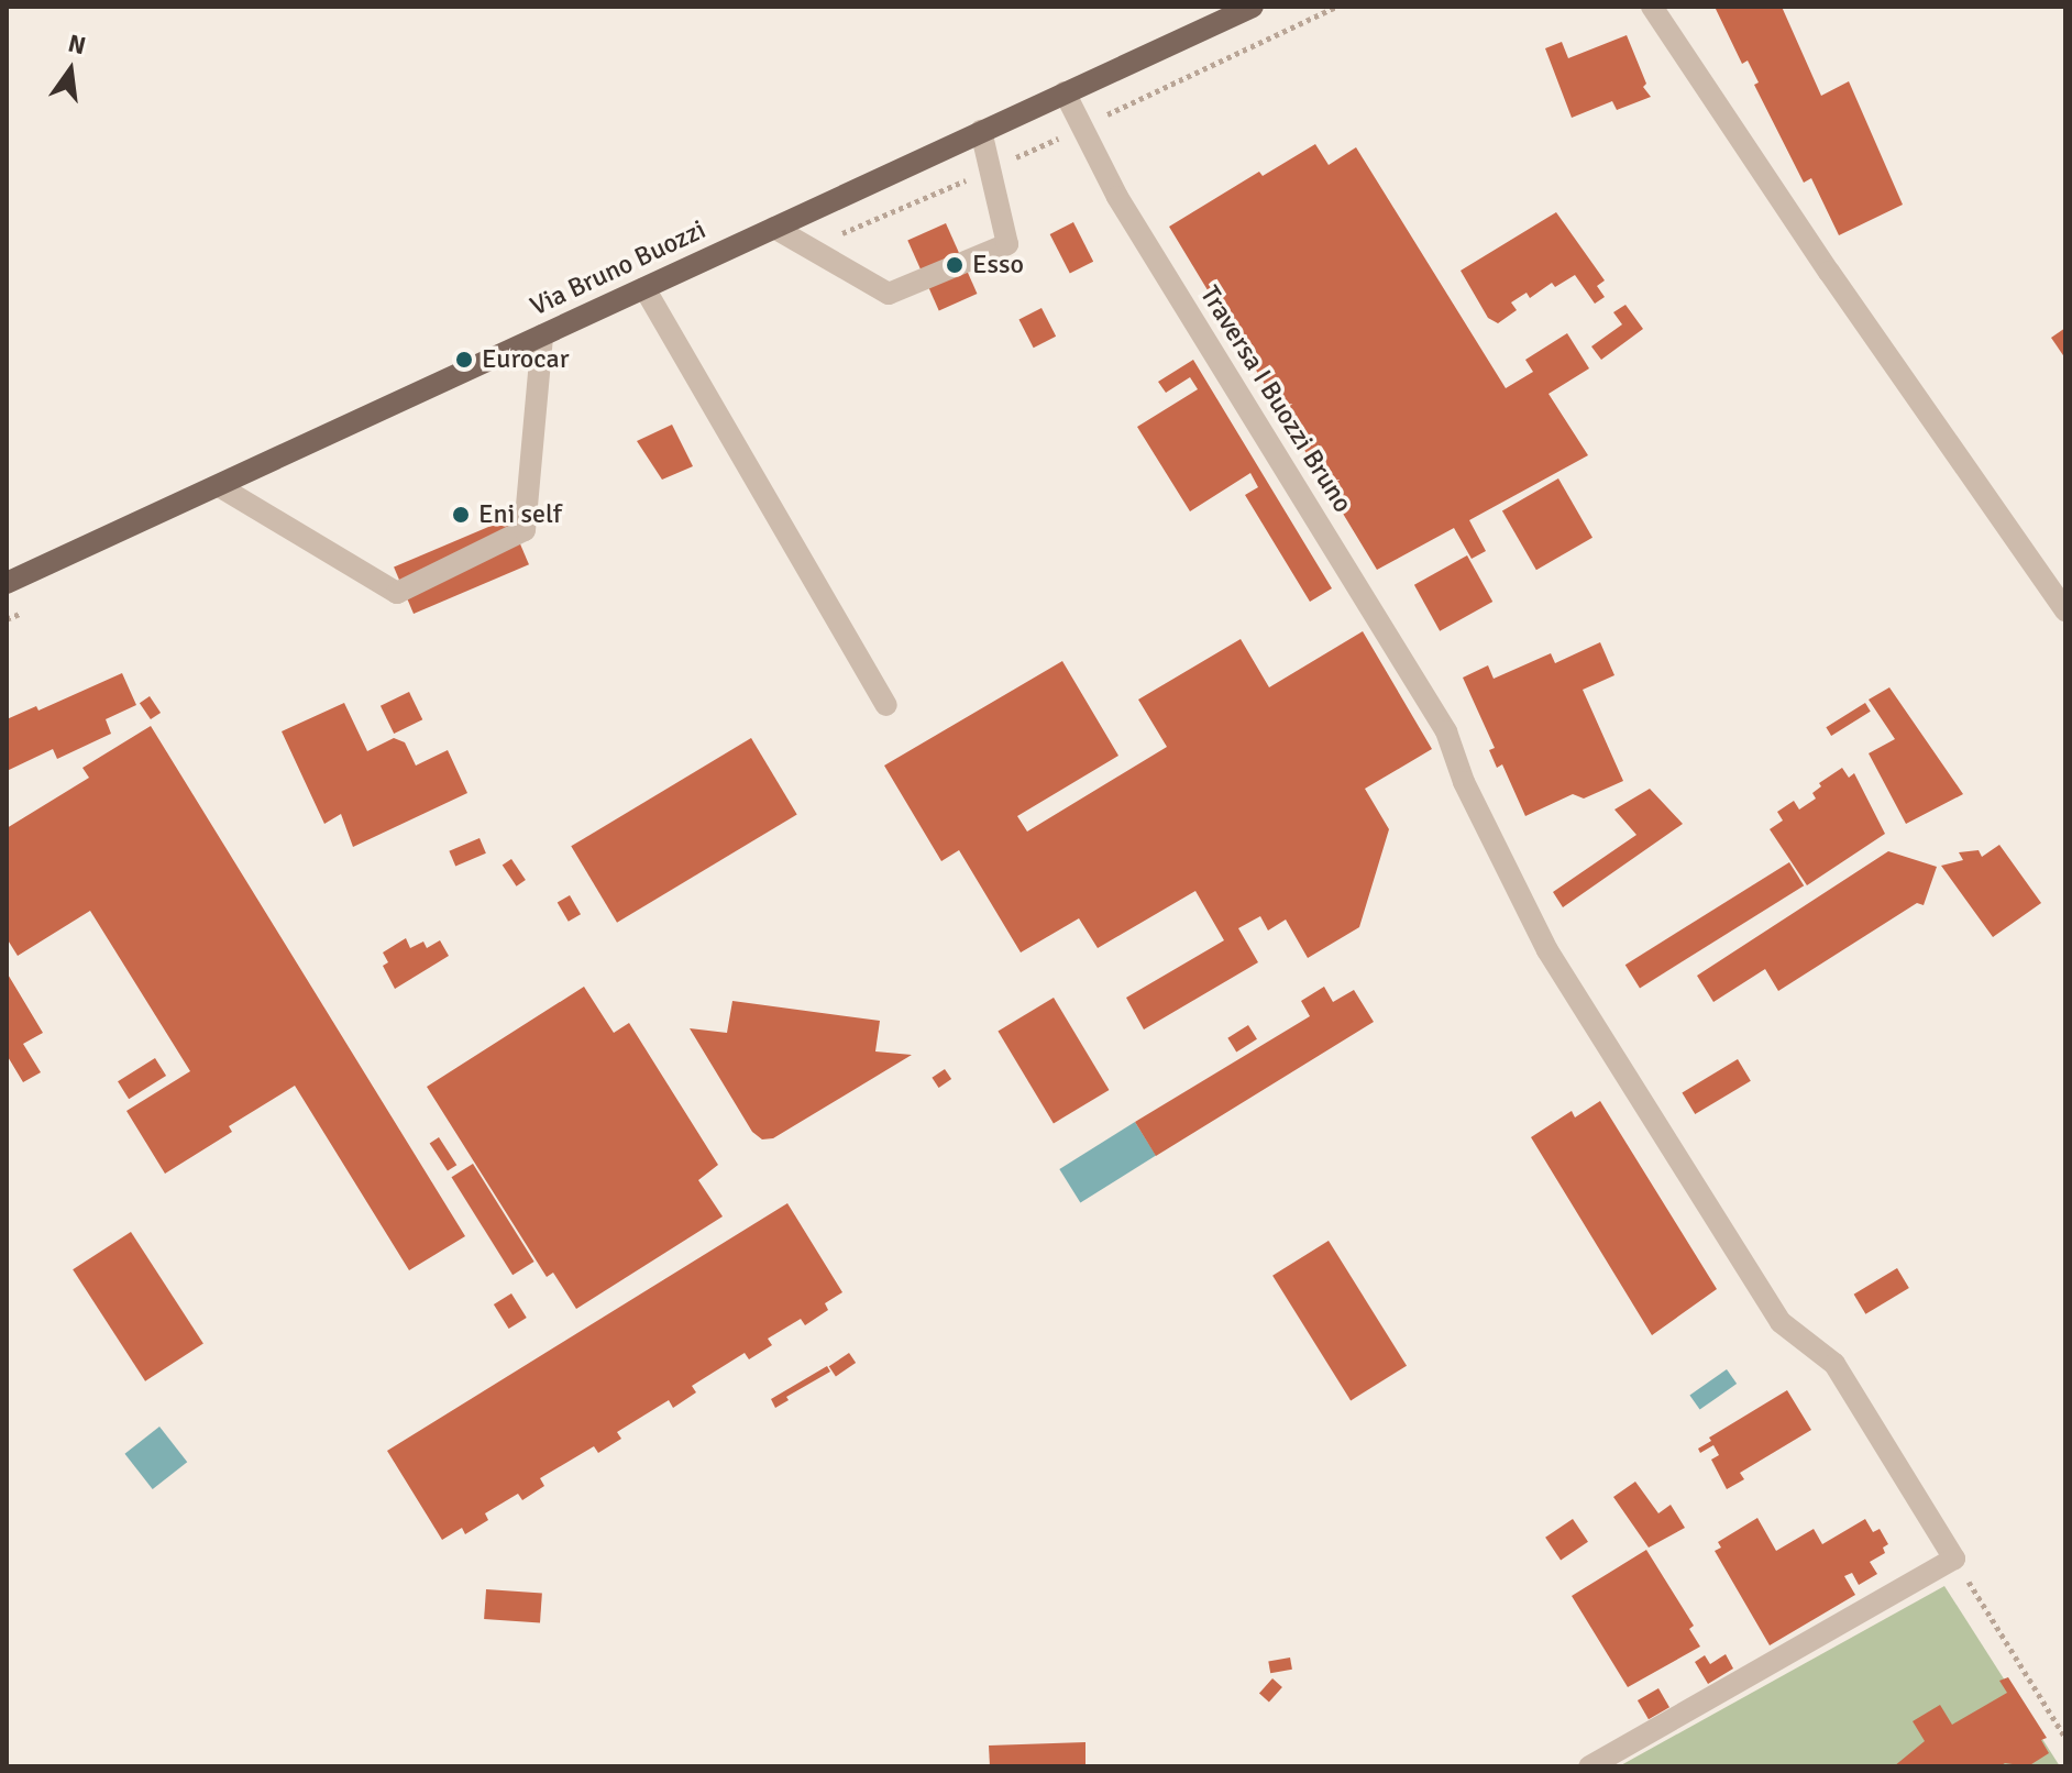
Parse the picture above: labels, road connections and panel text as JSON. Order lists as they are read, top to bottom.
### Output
{
  "streets": {
    "main road": ["Via Bruno Buozzi"],
    "street": ["Traversa I Buozzi Bruno"]
  },
  "crossings": [
    ["Via Bruno Buozzi", "Traversa I Buozzi Bruno"]
  ],
  "places": ["Esso", "Eurocar", "Eni self"],
  "north": "top"
}
